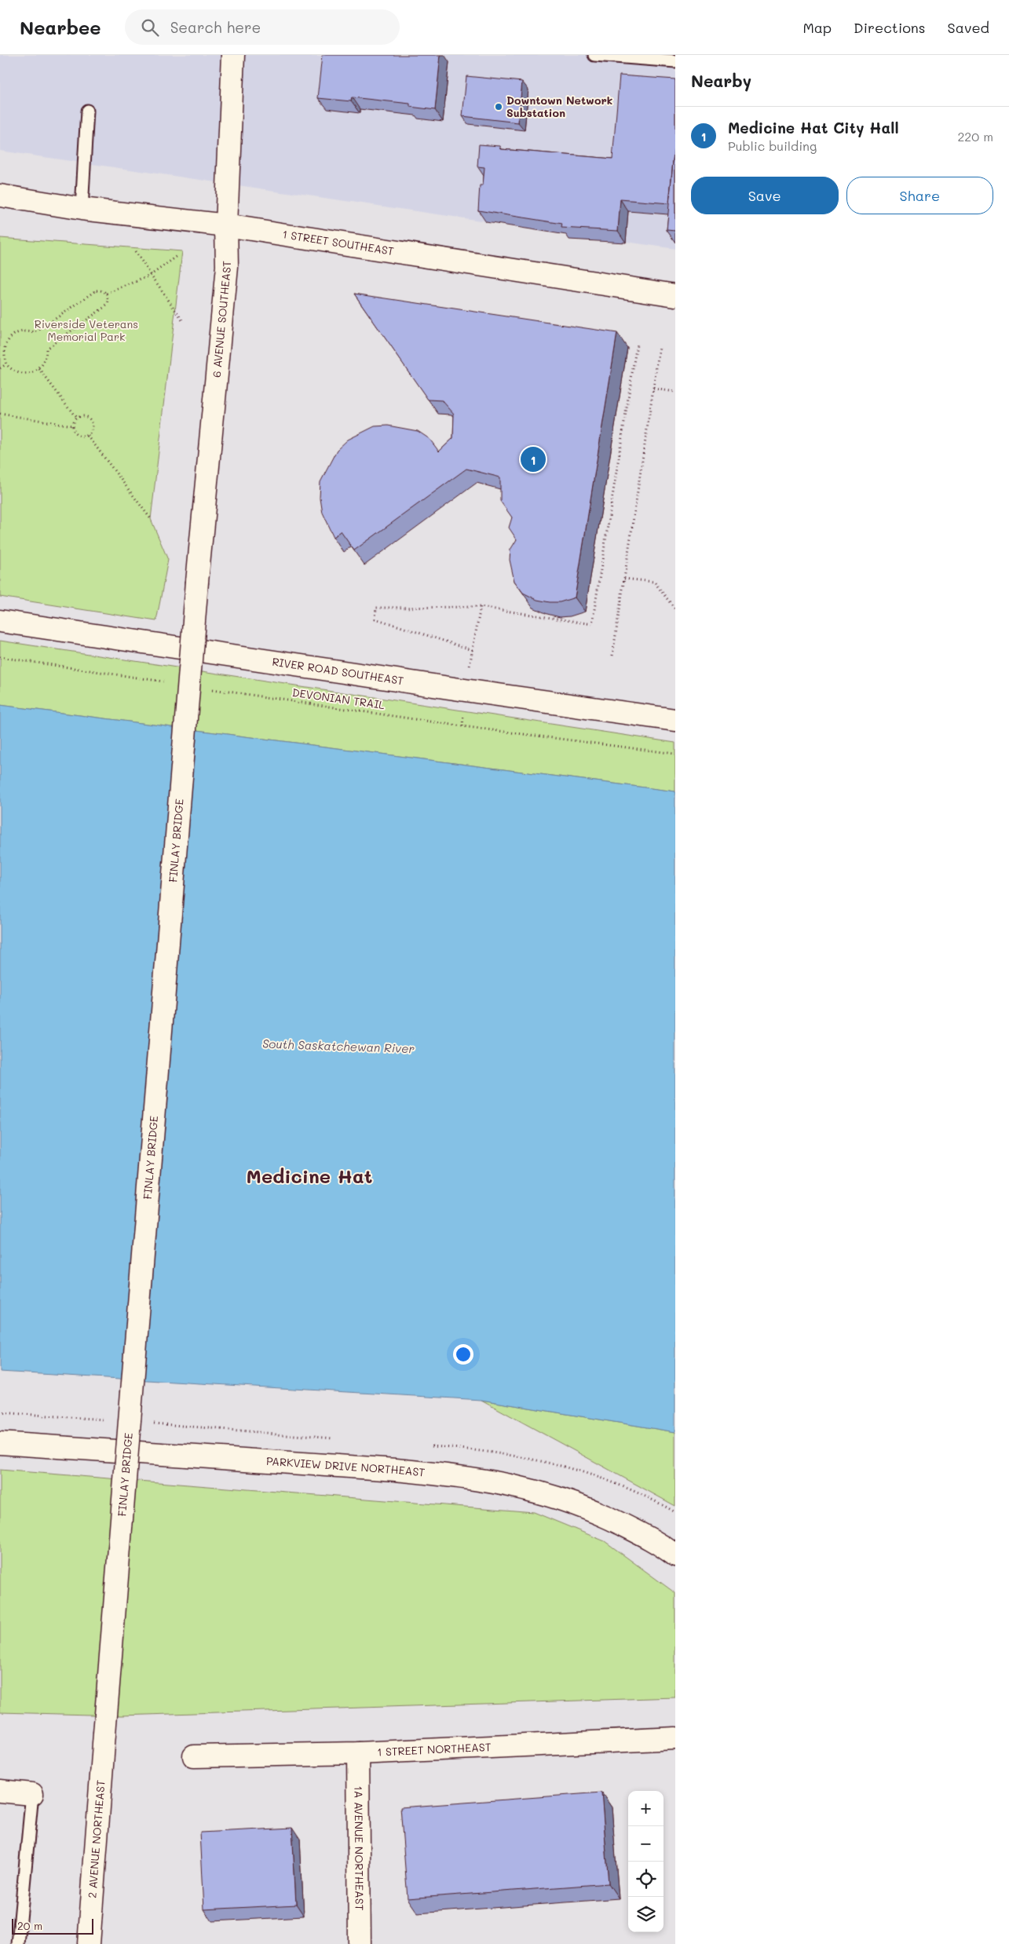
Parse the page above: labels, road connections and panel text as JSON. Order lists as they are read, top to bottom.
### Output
{
  "streets": {
    "street": [
      "1 STREET SOUTHEAST",
      "6 AVENUE SOUTHEAST",
      "RIVER ROAD SOUTHEAST",
      "FINLAY BRIDGE",
      "PARKVIEW DRIVE NORTHEAST",
      "1 STREET NORTHEAST",
      "2 AVENUE NORTHEAST",
      "1A AVENUE NORTHEAST"
    ],
    "path": ["DEVONIAN TRAIL"]
  },
  "crossings": [
    ["1 STREET SOUTHEAST", "6 AVENUE SOUTHEAST"],
    ["6 AVENUE SOUTHEAST", "FINLAY BRIDGE"],
    ["FINLAY BRIDGE", "2 AVENUE NORTHEAST"],
    ["1 STREET NORTHEAST", "1A AVENUE NORTHEAST"]
  ],
  "districts": ["Medicine Hat"],
  "water": ["South Saskatchewan River"],
  "parks": ["Riverside Veterans Memorial Park"],
  "places": ["Downtown Network Substation"],
  "scale_bar": "20 m",
  "page": {
    "header": "Nearbee",
    "search": "Search here",
    "nav": ["Map", "Directions", "Saved"],
    "heading": "Nearby",
    "list": [
      {
        "mark": "1",
        "name": "Medicine Hat City Hall",
        "note": "Public building",
        "value": "220 m"
      }
    ],
    "buttons": ["Save", "Share"],
    "pins": "1",
    "map_buttons": ["+", "−"],
    "scale": "20 m"
  }
}
